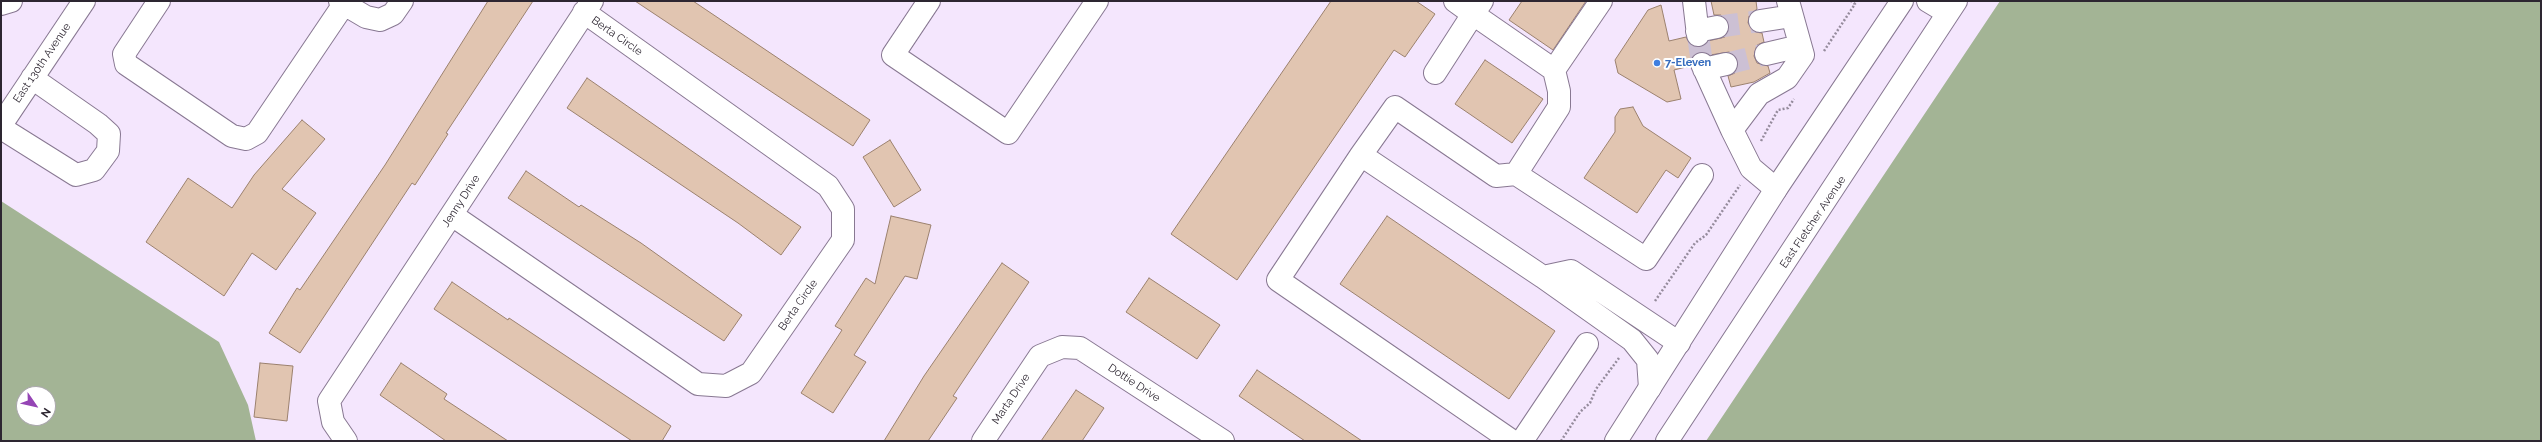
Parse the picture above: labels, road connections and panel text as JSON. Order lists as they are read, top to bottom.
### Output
{
  "streets": {
    "street": [
      "Berta Circle",
      "East 130th Avenue",
      "Jenny Drive",
      "East Fletcher Avenue",
      "Dottie Drive",
      "Marta Drive"
    ]
  },
  "crossings": [
    ["Berta Circle", "Jenny Drive"],
    ["Dottie Drive", "Marta Drive"]
  ],
  "places": ["7-Eleven"],
  "north": "bottom right"
}
